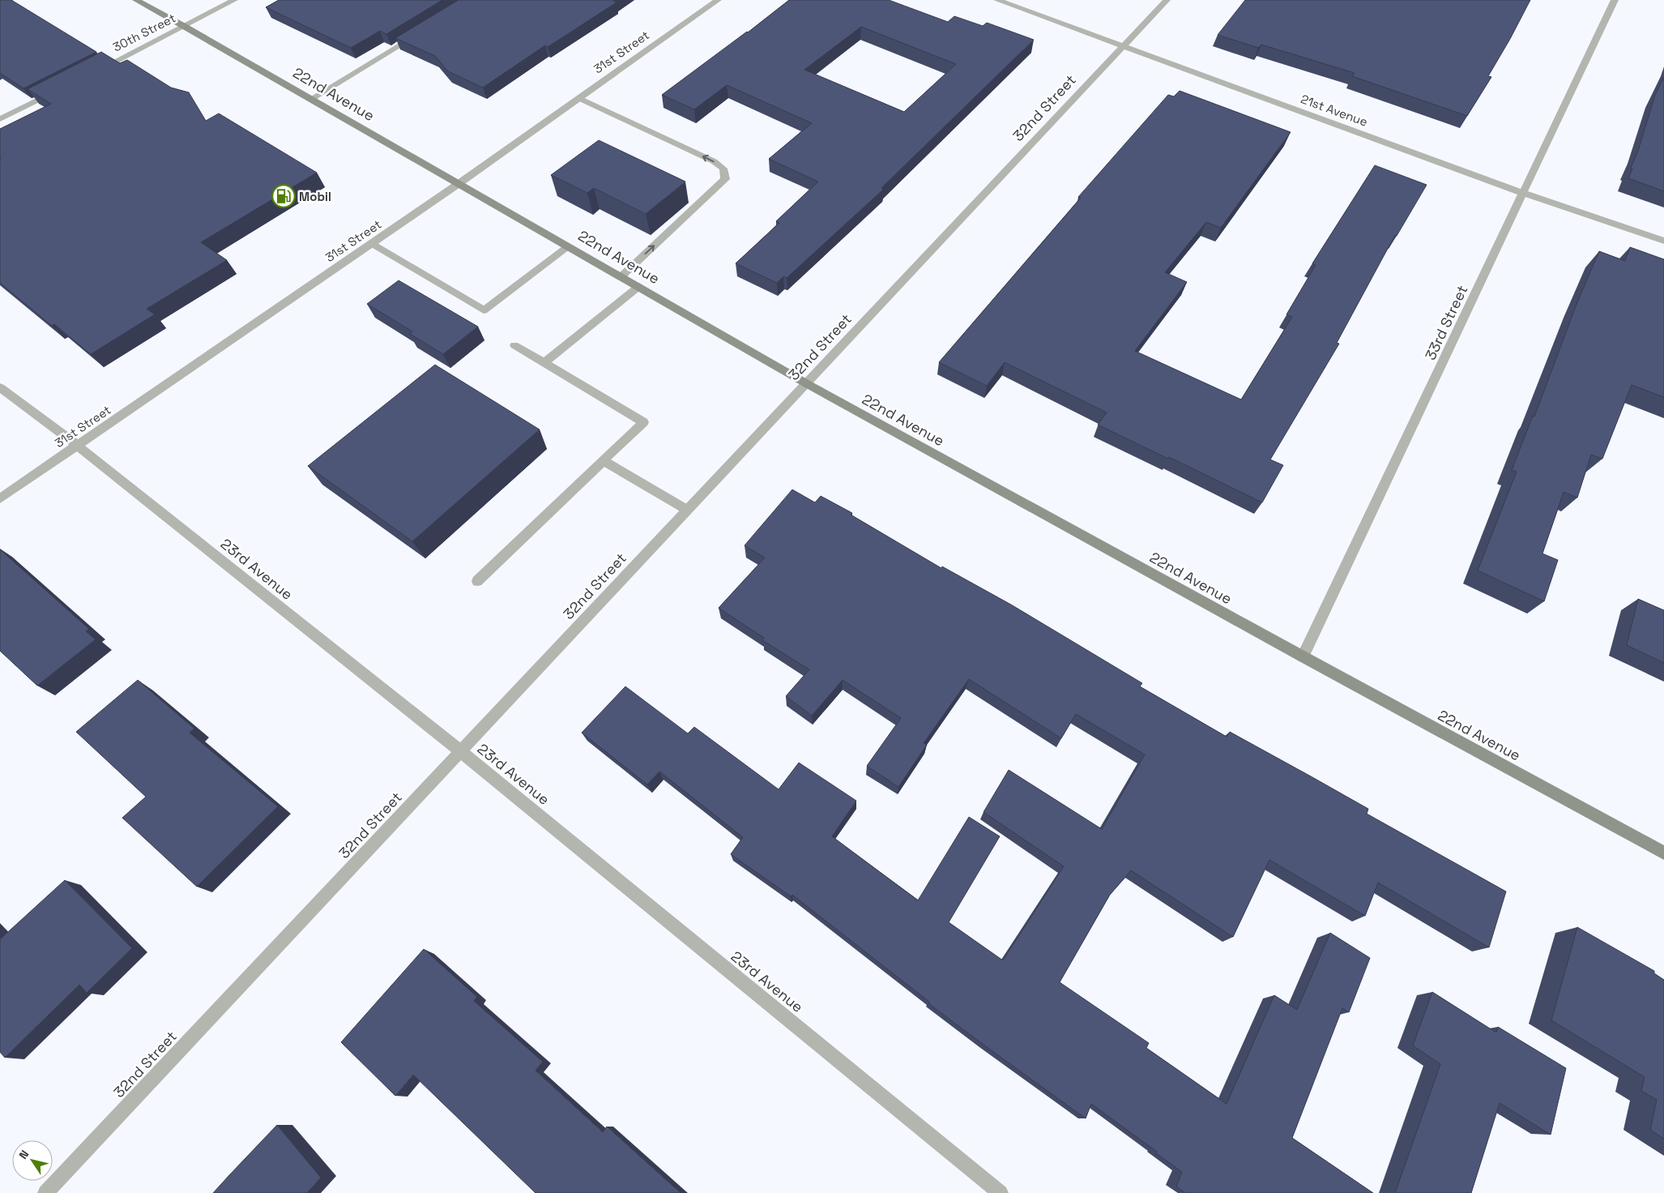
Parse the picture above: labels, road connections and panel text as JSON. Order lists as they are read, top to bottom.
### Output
{
  "streets": {
    "street": [
      "30th Street",
      "31st Street",
      "22nd Avenue",
      "32nd Street",
      "21st Avenue",
      "33rd Street",
      "23rd Avenue"
    ]
  },
  "crossings": [
    ["30th Street", "22nd Avenue"],
    ["31st Street", "22nd Avenue"],
    ["31st Street", "23rd Avenue"],
    ["22nd Avenue", "32nd Street"],
    ["22nd Avenue", "33rd Street"],
    ["32nd Street", "21st Avenue"],
    ["32nd Street", "23rd Avenue"],
    ["21st Avenue", "33rd Street"]
  ],
  "places": {
    "fuel station": ["Mobil"]
  },
  "north": "top left"
}
